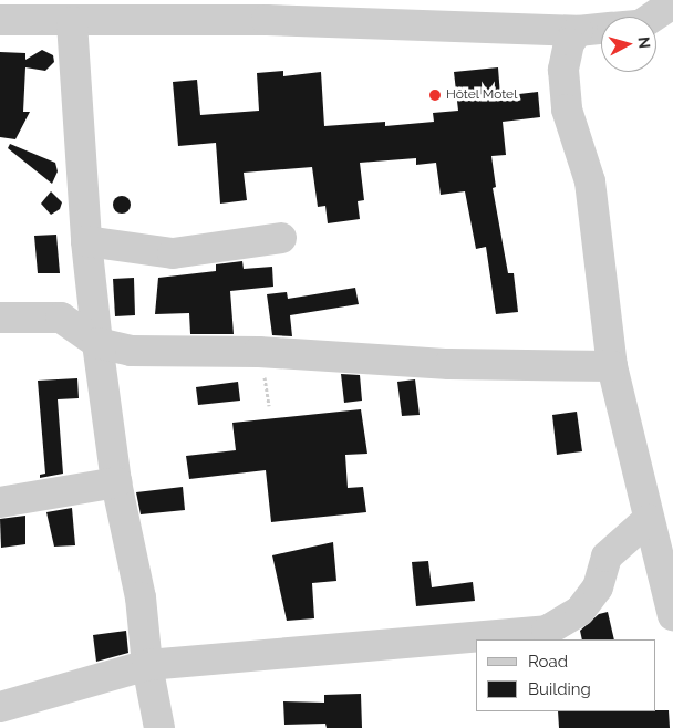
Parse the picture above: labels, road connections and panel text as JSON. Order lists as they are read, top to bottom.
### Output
{
  "places": ["Hôtel Motel"],
  "legend": ["Road", "Building"],
  "north": "right"
}
